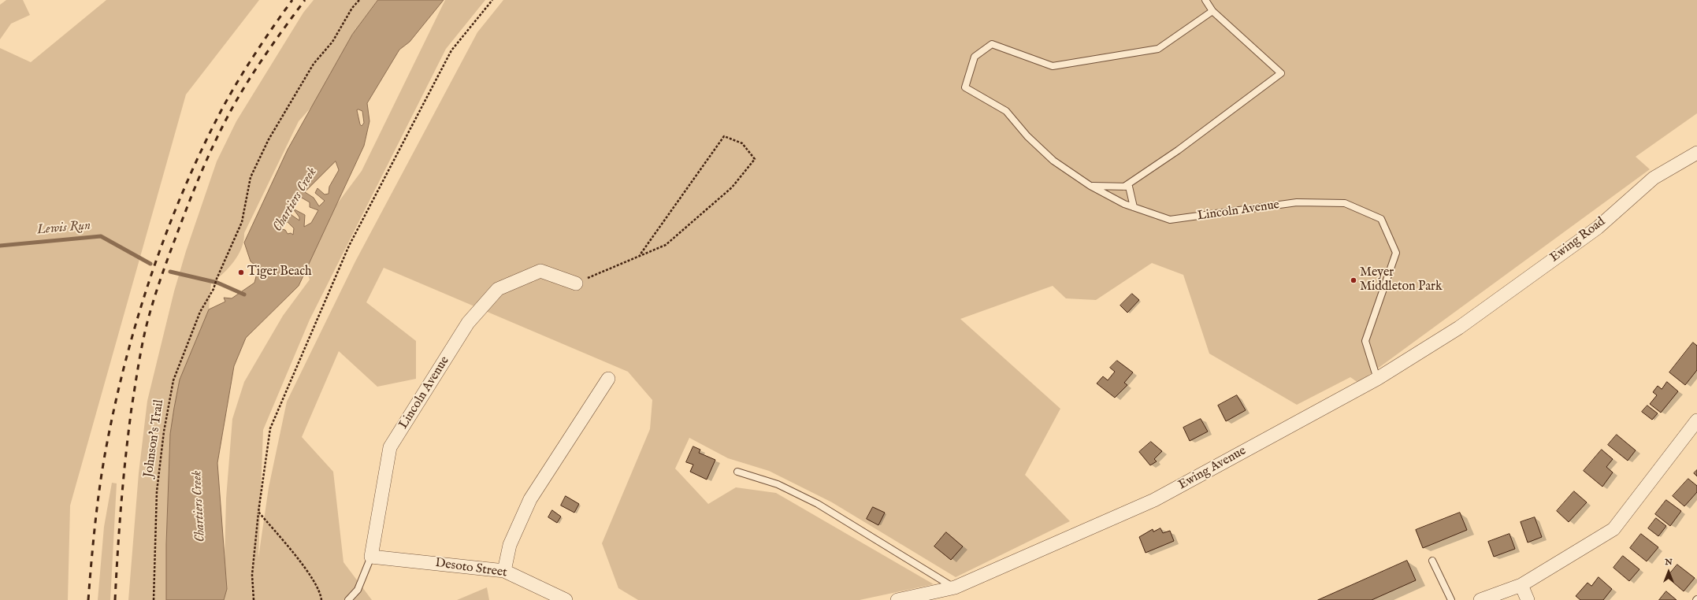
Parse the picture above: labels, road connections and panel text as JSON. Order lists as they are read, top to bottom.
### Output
{
  "streets": {
    "street": [
      "Lincoln Avenue",
      "Ewing Road",
      "Ewing Avenue",
      "Desoto Street"
    ],
    "path": ["Johnson's Trail"]
  },
  "crossings": [
    ["Lincoln Avenue", "Ewing Avenue"],
    ["Lincoln Avenue", "Desoto Street"],
    ["Ewing Road", "Ewing Avenue"]
  ],
  "water": ["Chartiers Creek", "Lewis Run"],
  "places": ["Tiger Beach", "Meyer Middleton Park"],
  "north": "top"
}
